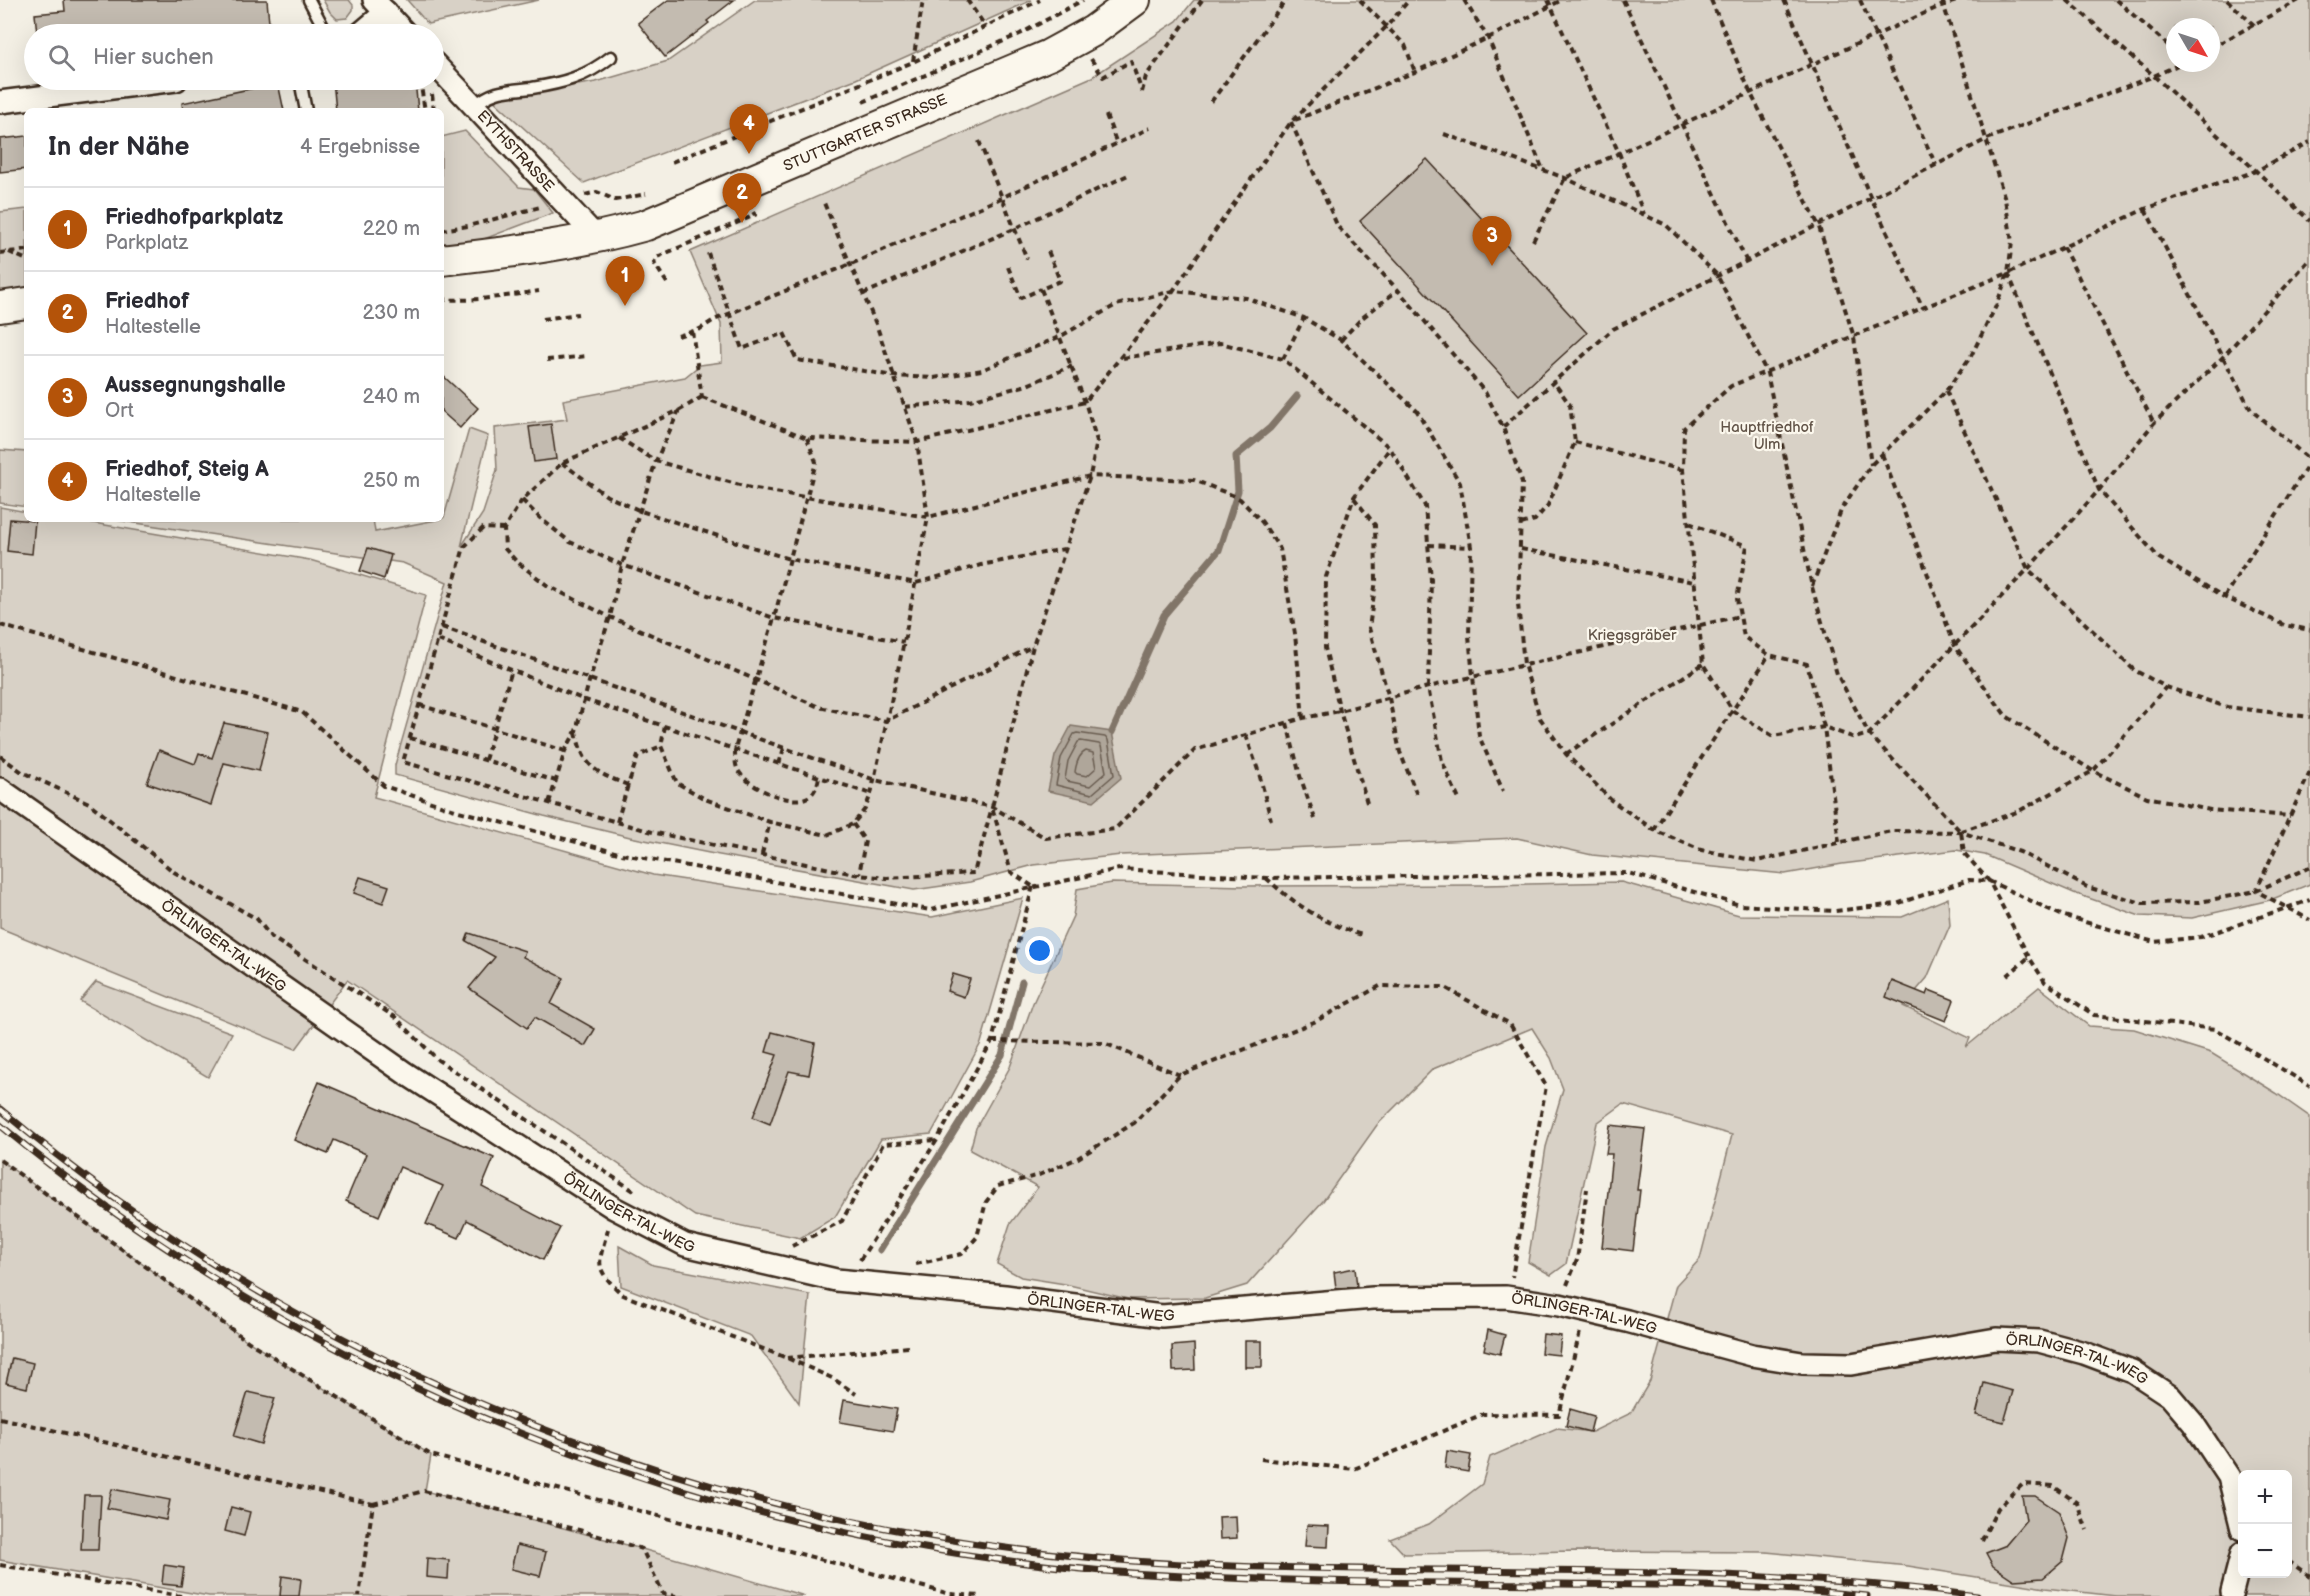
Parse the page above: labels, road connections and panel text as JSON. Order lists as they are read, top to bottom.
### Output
{
  "streets": {
    "main road": ["STUTTGARTER STRASSE"],
    "street": ["EYTHSTRASSE", "ÖRLINGER-TAL-WEG"]
  },
  "crossings": [
    ["STUTTGARTER STRASSE", "EYTHSTRASSE"]
  ],
  "parks": ["Hauptfriedhof Ulm", "Kriegsgräber"],
  "north": "bottom right",
  "page": {
    "search": "Hier suchen",
    "pins": [
      "4",
      "2",
      "3",
      "1"
    ],
    "heading": ["In der Nähe", "4 Ergebnisse"],
    "list": [
      {
        "mark": "1",
        "name": "Friedhofparkplatz",
        "note": "Parkplatz",
        "value": "220 m"
      },
      {
        "mark": "2",
        "name": "Friedhof",
        "note": "Haltestelle",
        "value": "230 m"
      },
      {
        "mark": "3",
        "name": "Aussegnungshalle",
        "note": "Ort",
        "value": "240 m"
      },
      {
        "mark": "4",
        "name": "Friedhof, Steig A",
        "note": "Haltestelle",
        "value": "250 m"
      }
    ],
    "map_buttons": ["+", "−"]
  }
}
